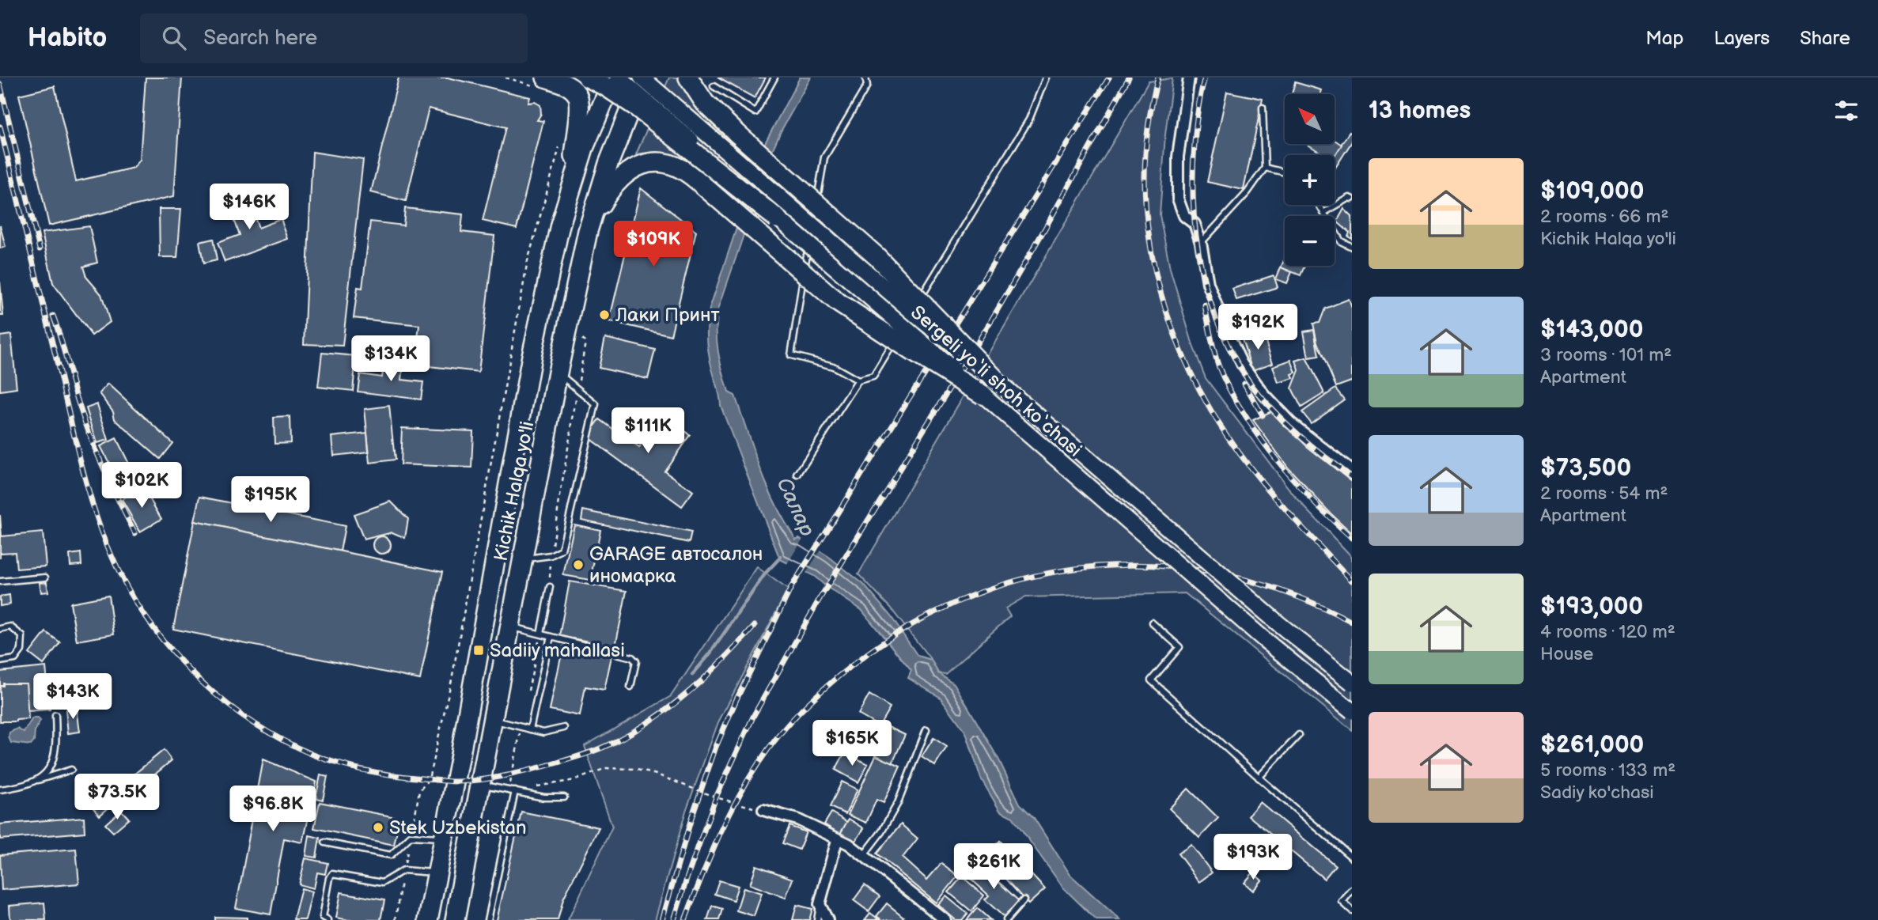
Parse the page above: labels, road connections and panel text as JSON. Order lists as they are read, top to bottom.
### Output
{
  "streets": {
    "highway": ["Kichik Halqa yo'li"],
    "main road": ["Sergeli yo‘li shoh ko‘chasi"]
  },
  "crossings": [
    ["Sergeli yo‘li shoh ko‘chasi", "Kichik Halqa yo'li"]
  ],
  "water": ["Салар"],
  "places": {
    "other": ["Лаки Принт", "GARAGE автосалон иномарка", "Stek Uzbekistan"],
    "transit": ["Sadiiy mahallasi"]
  },
  "north": "top left",
  "page": {
    "header": "Habito",
    "search": "Search here",
    "nav": ["Map", "Layers", "Share"],
    "heading": "13 homes",
    "map_buttons": ["+", "−"],
    "list": [
      {
        "name": "$109,000",
        "note": "2 rooms · 66 m² · Kichik Halqa yo'li"
      },
      {
        "name": "$143,000",
        "note": "3 rooms · 101 m² · Apartment"
      },
      {
        "name": "$73,500",
        "note": "2 rooms · 54 m² · Apartment"
      },
      {
        "name": "$193,000",
        "note": "4 rooms · 120 m² · House"
      },
      {
        "name": "$261,000",
        "note": "5 rooms · 133 m² · Sadiy ko'chasi"
      }
    ],
    "price": [
      "$146K",
      "$109K",
      "$192K",
      "$134K",
      "$111K",
      "$102K",
      "$195K",
      "$143K",
      "$165K",
      "$73.5K",
      "$96.8K",
      "$193K",
      "$261K"
    ]
  }
}
